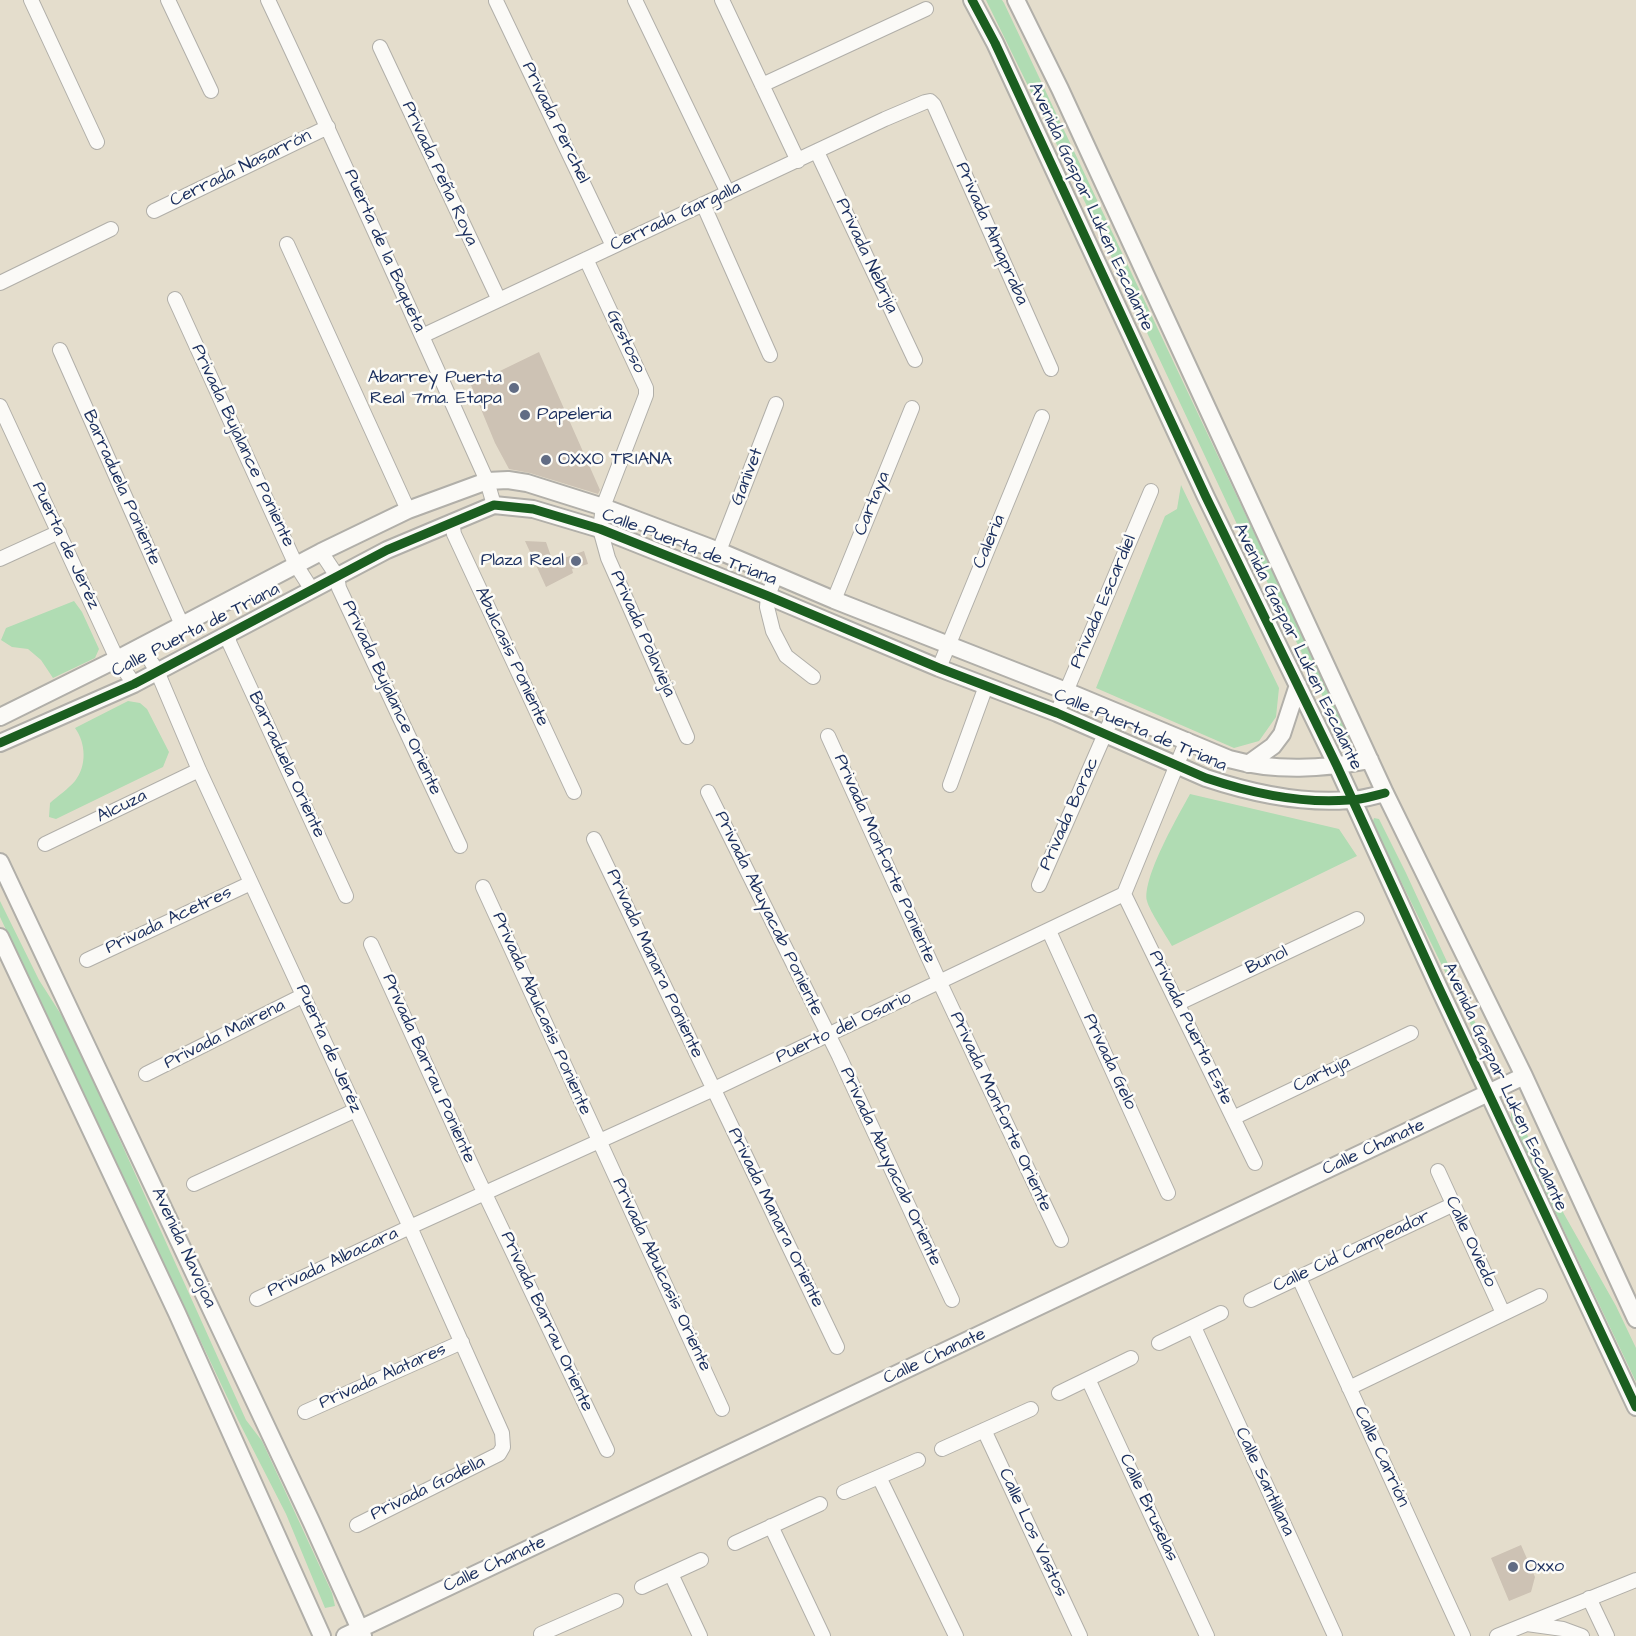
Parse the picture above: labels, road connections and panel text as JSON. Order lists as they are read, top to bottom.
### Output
{
  "streets": {
    "street": [
      "Privada Perchel",
      "Cerrada Nasarrón",
      "Privada Peña Roya",
      "Avenida Gaspar Luken Escalante",
      "Cerrada Gargalla",
      "Privada Almapraba",
      "Puerta de la Baqueta",
      "Privada Nebrija",
      "Gestoso",
      "Privada Bujalance Poniente",
      "Ganivet",
      "Barraduela Poniente",
      "Cartaya",
      "Caleria",
      "Puerta de Jeréz",
      "Calle Puerta de Triana",
      "Privada Escardiel",
      "Privada Polavieja",
      "Abulcasis Poniente",
      "Privada Bujalance Oriente",
      "Barraduela Oriente",
      "Alcuza",
      "Privada Borac",
      "Privada Monforte Poniente",
      "Privada Abuyacab Poniente",
      "Privada Acetres",
      "Bunol",
      "Privada Manara Poniente",
      "Privada Abulcasis Poniente",
      "Puerto del Osario",
      "Privada Puerta Este",
      "Privada Mairena",
      "Privada Gelo",
      "Privada Barrau Poniente",
      "Cartuja",
      "Privada Monforte Oriente",
      "Calle Chanate",
      "Privada Abuyacab Oriente",
      "Privada Manara Oriente",
      "Calle Oviedo",
      "Avenida Navojoa",
      "Calle Cid Campeador",
      "Privada Albacara",
      "Privada Abulcasis Oriente",
      "Privada Barrau Oriente",
      "Privada Alatares",
      "Calle Carrión",
      "Calle Santillana",
      "Privada Godella",
      "Calle Bruselas",
      "Calle Los Vastos"
    ]
  },
  "crossings": [
    ["Privada Perchel", "Cerrada Gargalla"],
    ["Cerrada Nasarrón", "Puerta de la Baqueta"],
    ["Privada Peña Roya", "Cerrada Gargalla"],
    ["Avenida Gaspar Luken Escalante", "Calle Puerta de Triana"],
    ["Avenida Gaspar Luken Escalante", "Calle Chanate"],
    ["Cerrada Gargalla", "Privada Almapraba"],
    ["Cerrada Gargalla", "Puerta de la Baqueta"],
    ["Cerrada Gargalla", "Privada Nebrija"],
    ["Cerrada Gargalla", "Gestoso"],
    ["Puerta de la Baqueta", "Calle Puerta de Triana"],
    ["Gestoso", "Calle Puerta de Triana"],
    ["Gestoso", "Privada Polavieja"],
    ["Privada Bujalance Poniente", "Calle Puerta de Triana"],
    ["Ganivet", "Calle Puerta de Triana"],
    ["Barraduela Poniente", "Calle Puerta de Triana"],
    ["Cartaya", "Calle Puerta de Triana"],
    ["Caleria", "Calle Puerta de Triana"],
    ["Puerta de Jeréz", "Calle Puerta de Triana"],
    ["Puerta de Jeréz", "Alcuza"],
    ["Puerta de Jeréz", "Privada Acetres"],
    ["Puerta de Jeréz", "Puerto del Osario"],
    ["Puerta de Jeréz", "Privada Mairena"],
    ["Puerta de Jeréz", "Privada Albacara"],
    ["Puerta de Jeréz", "Privada Alatares"],
    ["Puerta de Jeréz", "Privada Godella"],
    ["Calle Puerta de Triana", "Privada Escardiel"],
    ["Calle Puerta de Triana", "Privada Polavieja"],
    ["Calle Puerta de Triana", "Abulcasis Poniente"],
    ["Calle Puerta de Triana", "Privada Bujalance Oriente"],
    ["Calle Puerta de Triana", "Barraduela Oriente"],
    ["Calle Puerta de Triana", "Privada Borac"],
    ["Privada Monforte Poniente", "Puerto del Osario"],
    ["Privada Monforte Poniente", "Privada Monforte Oriente"],
    ["Privada Abuyacab Poniente", "Puerto del Osario"],
    ["Privada Abuyacab Poniente", "Privada Abuyacab Oriente"],
    ["Bunol", "Privada Puerta Este"],
    ["Privada Manara Poniente", "Puerto del Osario"],
    ["Privada Manara Poniente", "Privada Manara Oriente"],
    ["Privada Abulcasis Poniente", "Puerto del Osario"],
    ["Privada Abulcasis Poniente", "Privada Abulcasis Oriente"],
    ["Puerto del Osario", "Privada Puerta Este"],
    ["Puerto del Osario", "Privada Gelo"],
    ["Puerto del Osario", "Privada Barrau Poniente"],
    ["Puerto del Osario", "Privada Monforte Oriente"],
    ["Puerto del Osario", "Privada Abuyacab Oriente"],
    ["Puerto del Osario", "Privada Manara Oriente"],
    ["Puerto del Osario", "Privada Albacara"],
    ["Puerto del Osario", "Privada Abulcasis Oriente"],
    ["Puerto del Osario", "Privada Barrau Oriente"],
    ["Privada Puerta Este", "Cartuja"],
    ["Privada Barrau Poniente", "Privada Barrau Oriente"],
    ["Calle Chanate", "Avenida Navojoa"],
    ["Calle Oviedo", "Calle Cid Campeador"],
    ["Calle Cid Campeador", "Calle Carrión"]
  ],
  "places": [
    "Abarrey Puerta Real 7ma. Etapa",
    "Papeleria",
    "OXXO TRIANA",
    "Plaza Real",
    "Oxxo"
  ]
}
